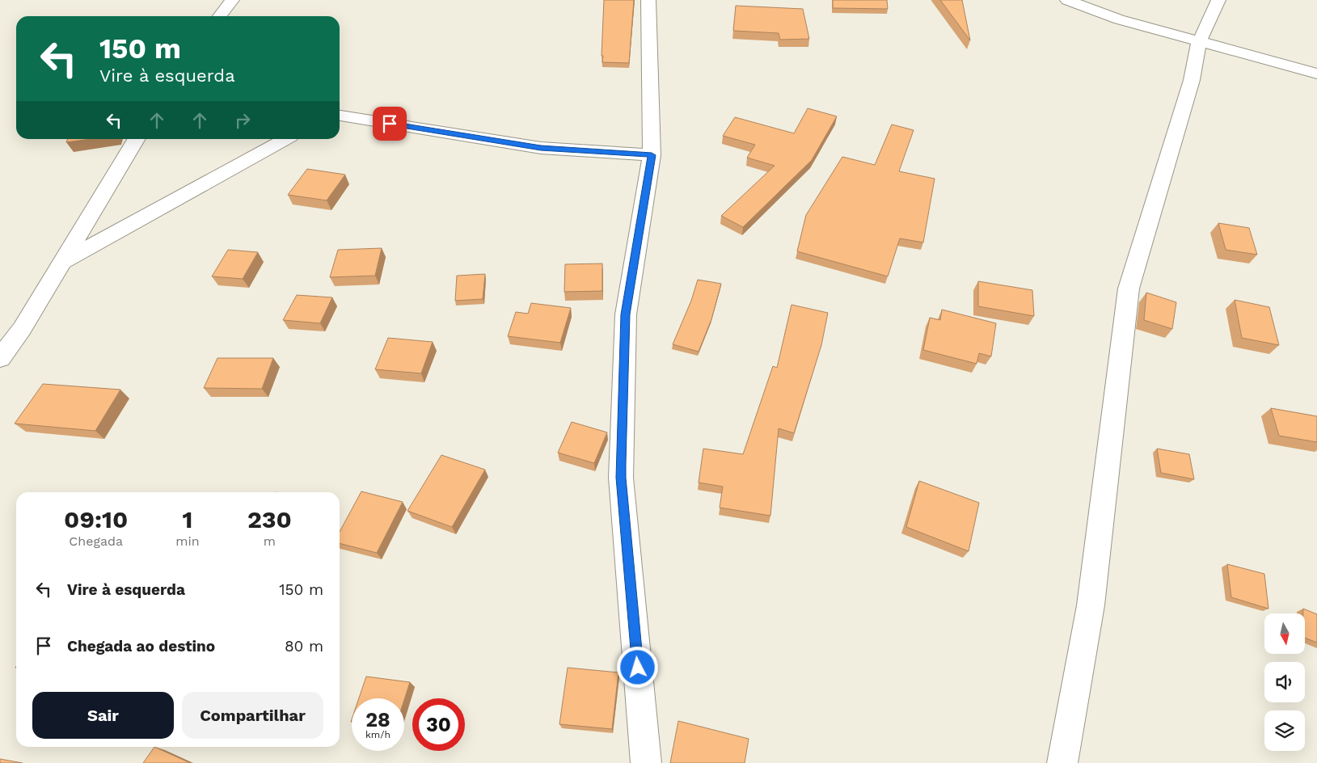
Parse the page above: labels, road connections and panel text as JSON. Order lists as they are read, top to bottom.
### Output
{
  "north": "bottom",
  "page": {
    "turn": ["150 m", "Vire à esquerda"],
    "eta": [
      "09:10",
      "Chegada",
      "1",
      "min",
      "230",
      "m"
    ],
    "list": [
      {
        "name": "Vire à esquerda",
        "value": "150 m"
      },
      {
        "name": "Chegada ao destino",
        "value": "80 m"
      }
    ],
    "buttons": ["Sair", "Compartilhar"],
    "speed": "28 km/h",
    "limit": "30"
  }
}
